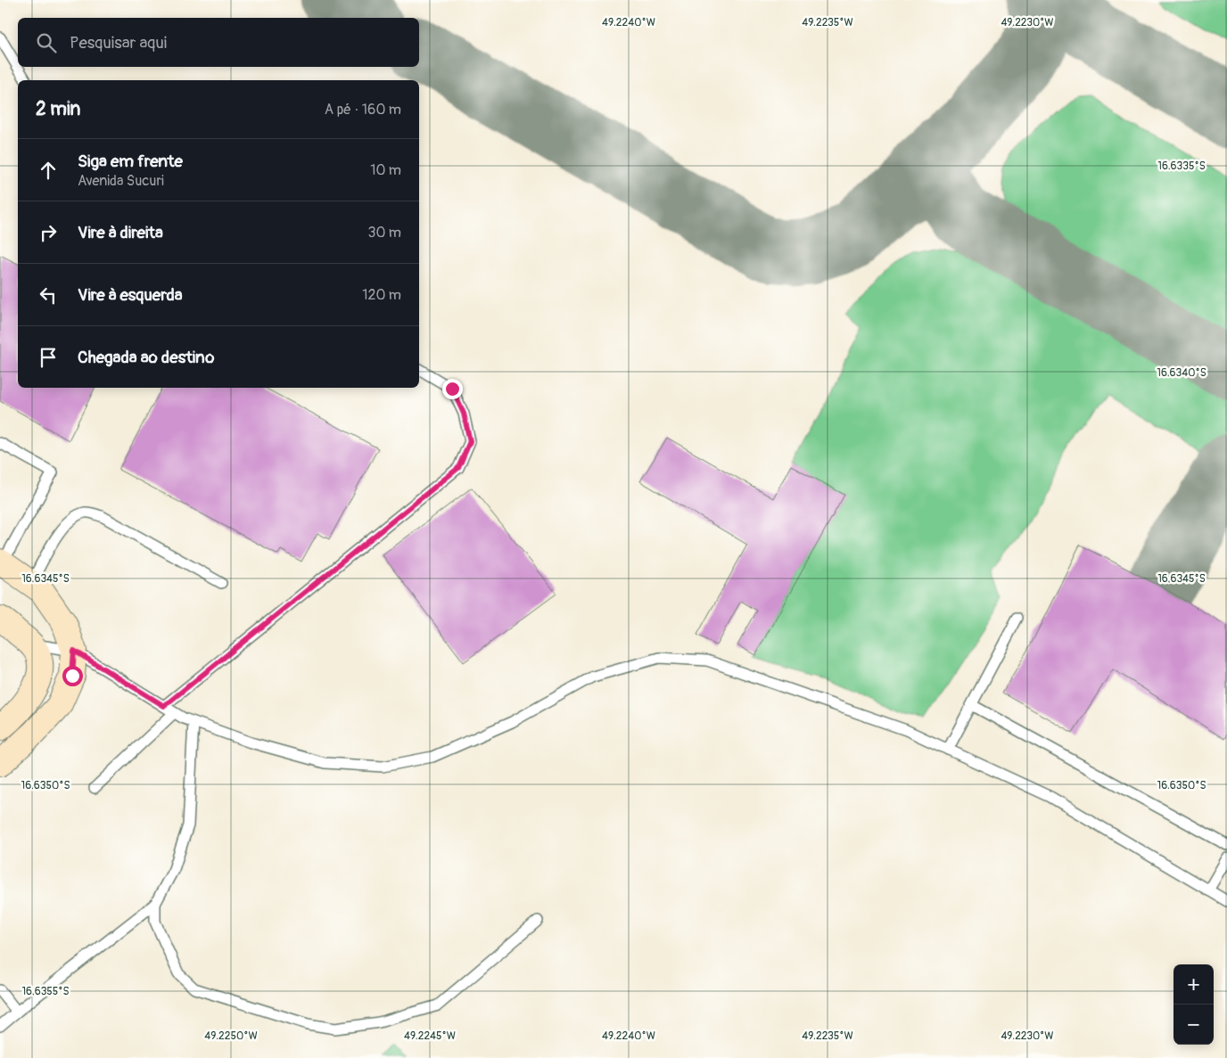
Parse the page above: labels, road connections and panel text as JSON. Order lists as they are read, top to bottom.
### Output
{
  "page": {
    "search": "Pesquisar aqui",
    "heading": ["2 min", "A pé · 160 m"],
    "list": [
      ["Siga em frente", "Avenida Sucuri", "10 m"],
      ["Vire à direita", "30 m"],
      ["Vire à esquerda", "120 m"],
      "Chegada ao destino"
    ],
    "map_buttons": ["+", "−"]
  },
  "coordinates": [
    "49.2240°W",
    "49.2235°W",
    "49.2230°W",
    "16.6335°S",
    "16.6340°S",
    "16.6345°S",
    "16.6350°S",
    "16.6355°S",
    "49.2250°W",
    "49.2245°W"
  ]
}
